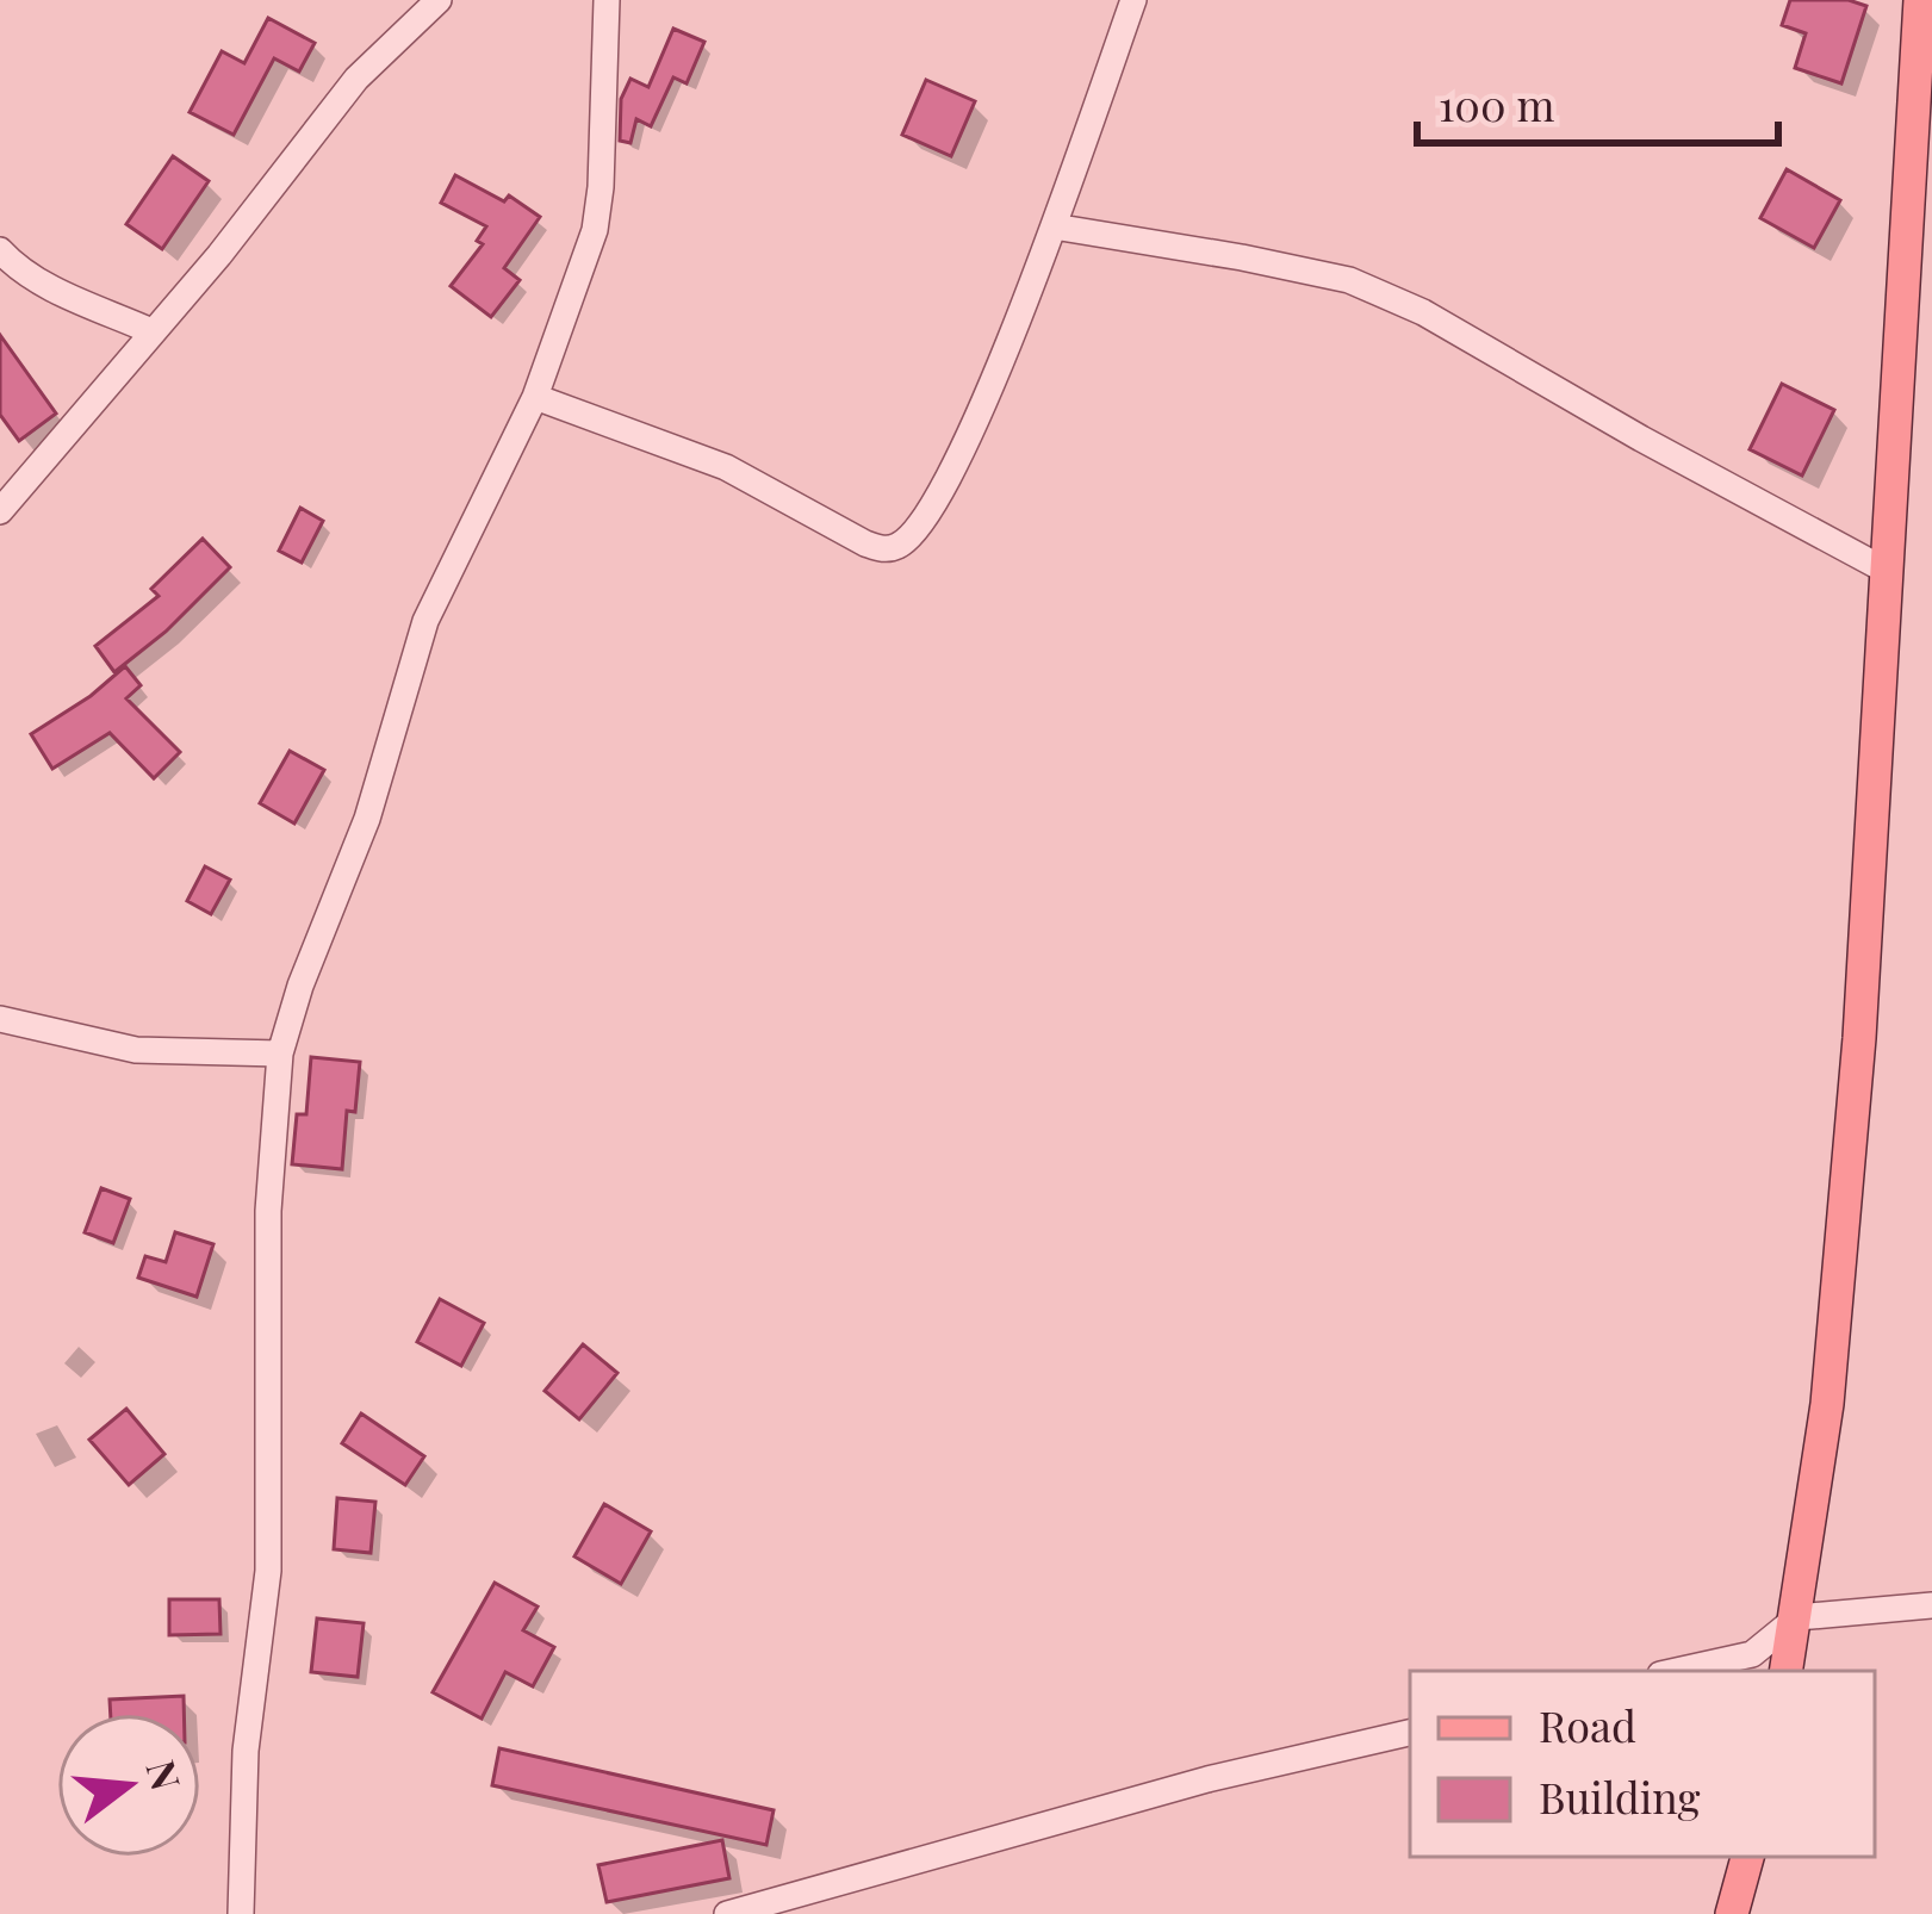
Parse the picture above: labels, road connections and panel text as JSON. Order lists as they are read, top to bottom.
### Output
{
  "legend": ["Road", "Building"],
  "scale_bar": "100 m",
  "north": "right"
}
